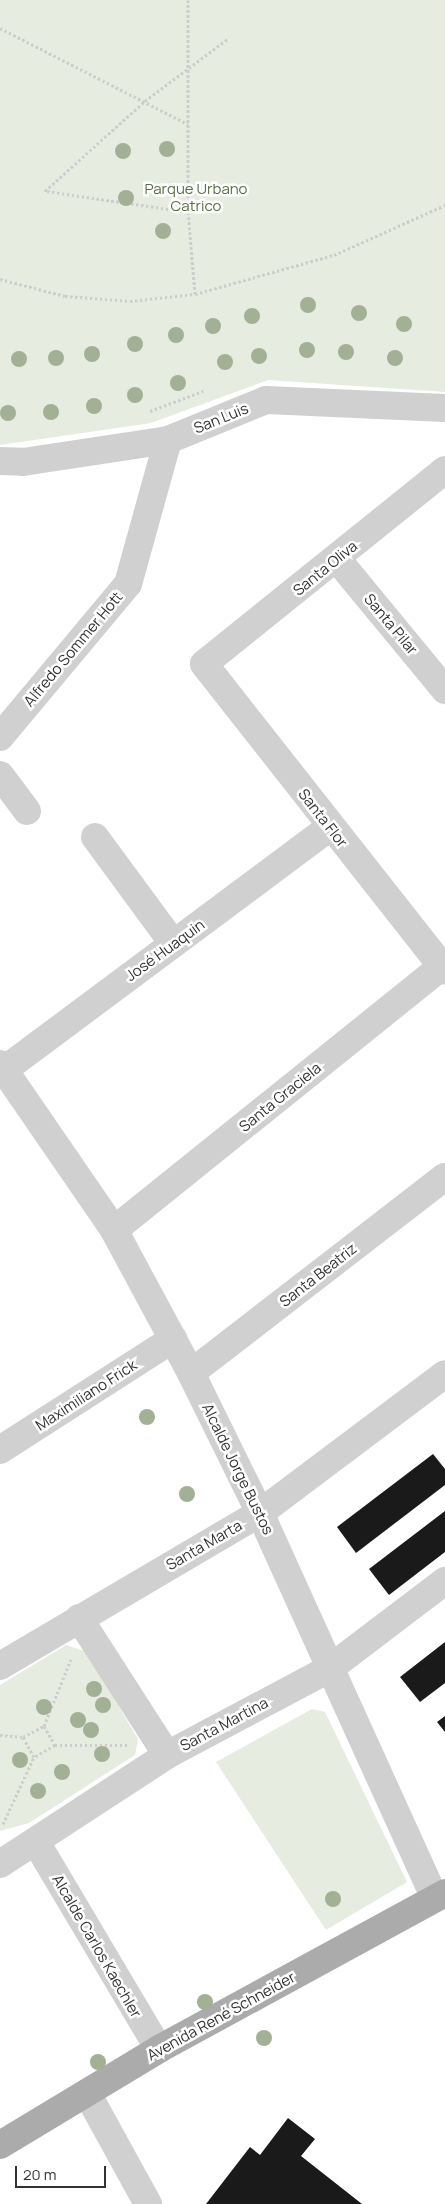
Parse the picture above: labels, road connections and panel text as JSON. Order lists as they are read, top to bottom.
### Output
{
  "streets": {
    "main road": ["Avenida René Schneider"],
    "street": [
      "San Luis",
      "Santa Oliva",
      "Santa Pilar",
      "Alfredo Sommer Hott",
      "Santa Flor",
      "José Huaquin",
      "Santa Graciela",
      "Santa Beatriz",
      "Maximiliano Frick",
      "Alcalde Jorge Bustos",
      "Santa Marta",
      "Santa Martina",
      "Alcalde Carlos Kaechler"
    ]
  },
  "crossings": [
    ["San Luis", "Alfredo Sommer Hott"],
    ["Santa Oliva", "Santa Pilar"],
    ["Santa Oliva", "Santa Flor"],
    ["Santa Flor", "José Huaquin"],
    ["Santa Flor", "Santa Graciela"],
    ["José Huaquin", "Alcalde Jorge Bustos"],
    ["Santa Graciela", "Alcalde Jorge Bustos"],
    ["Santa Beatriz", "Alcalde Jorge Bustos"],
    ["Maximiliano Frick", "Alcalde Jorge Bustos"],
    ["Alcalde Jorge Bustos", "Santa Marta"],
    ["Alcalde Jorge Bustos", "Santa Martina"],
    ["Alcalde Jorge Bustos", "Avenida René Schneider"],
    ["Santa Martina", "Alcalde Carlos Kaechler"],
    ["Alcalde Carlos Kaechler", "Avenida René Schneider"]
  ],
  "parks": ["Parque Urbano Catrico"],
  "scale_bar": "20 m"
}
